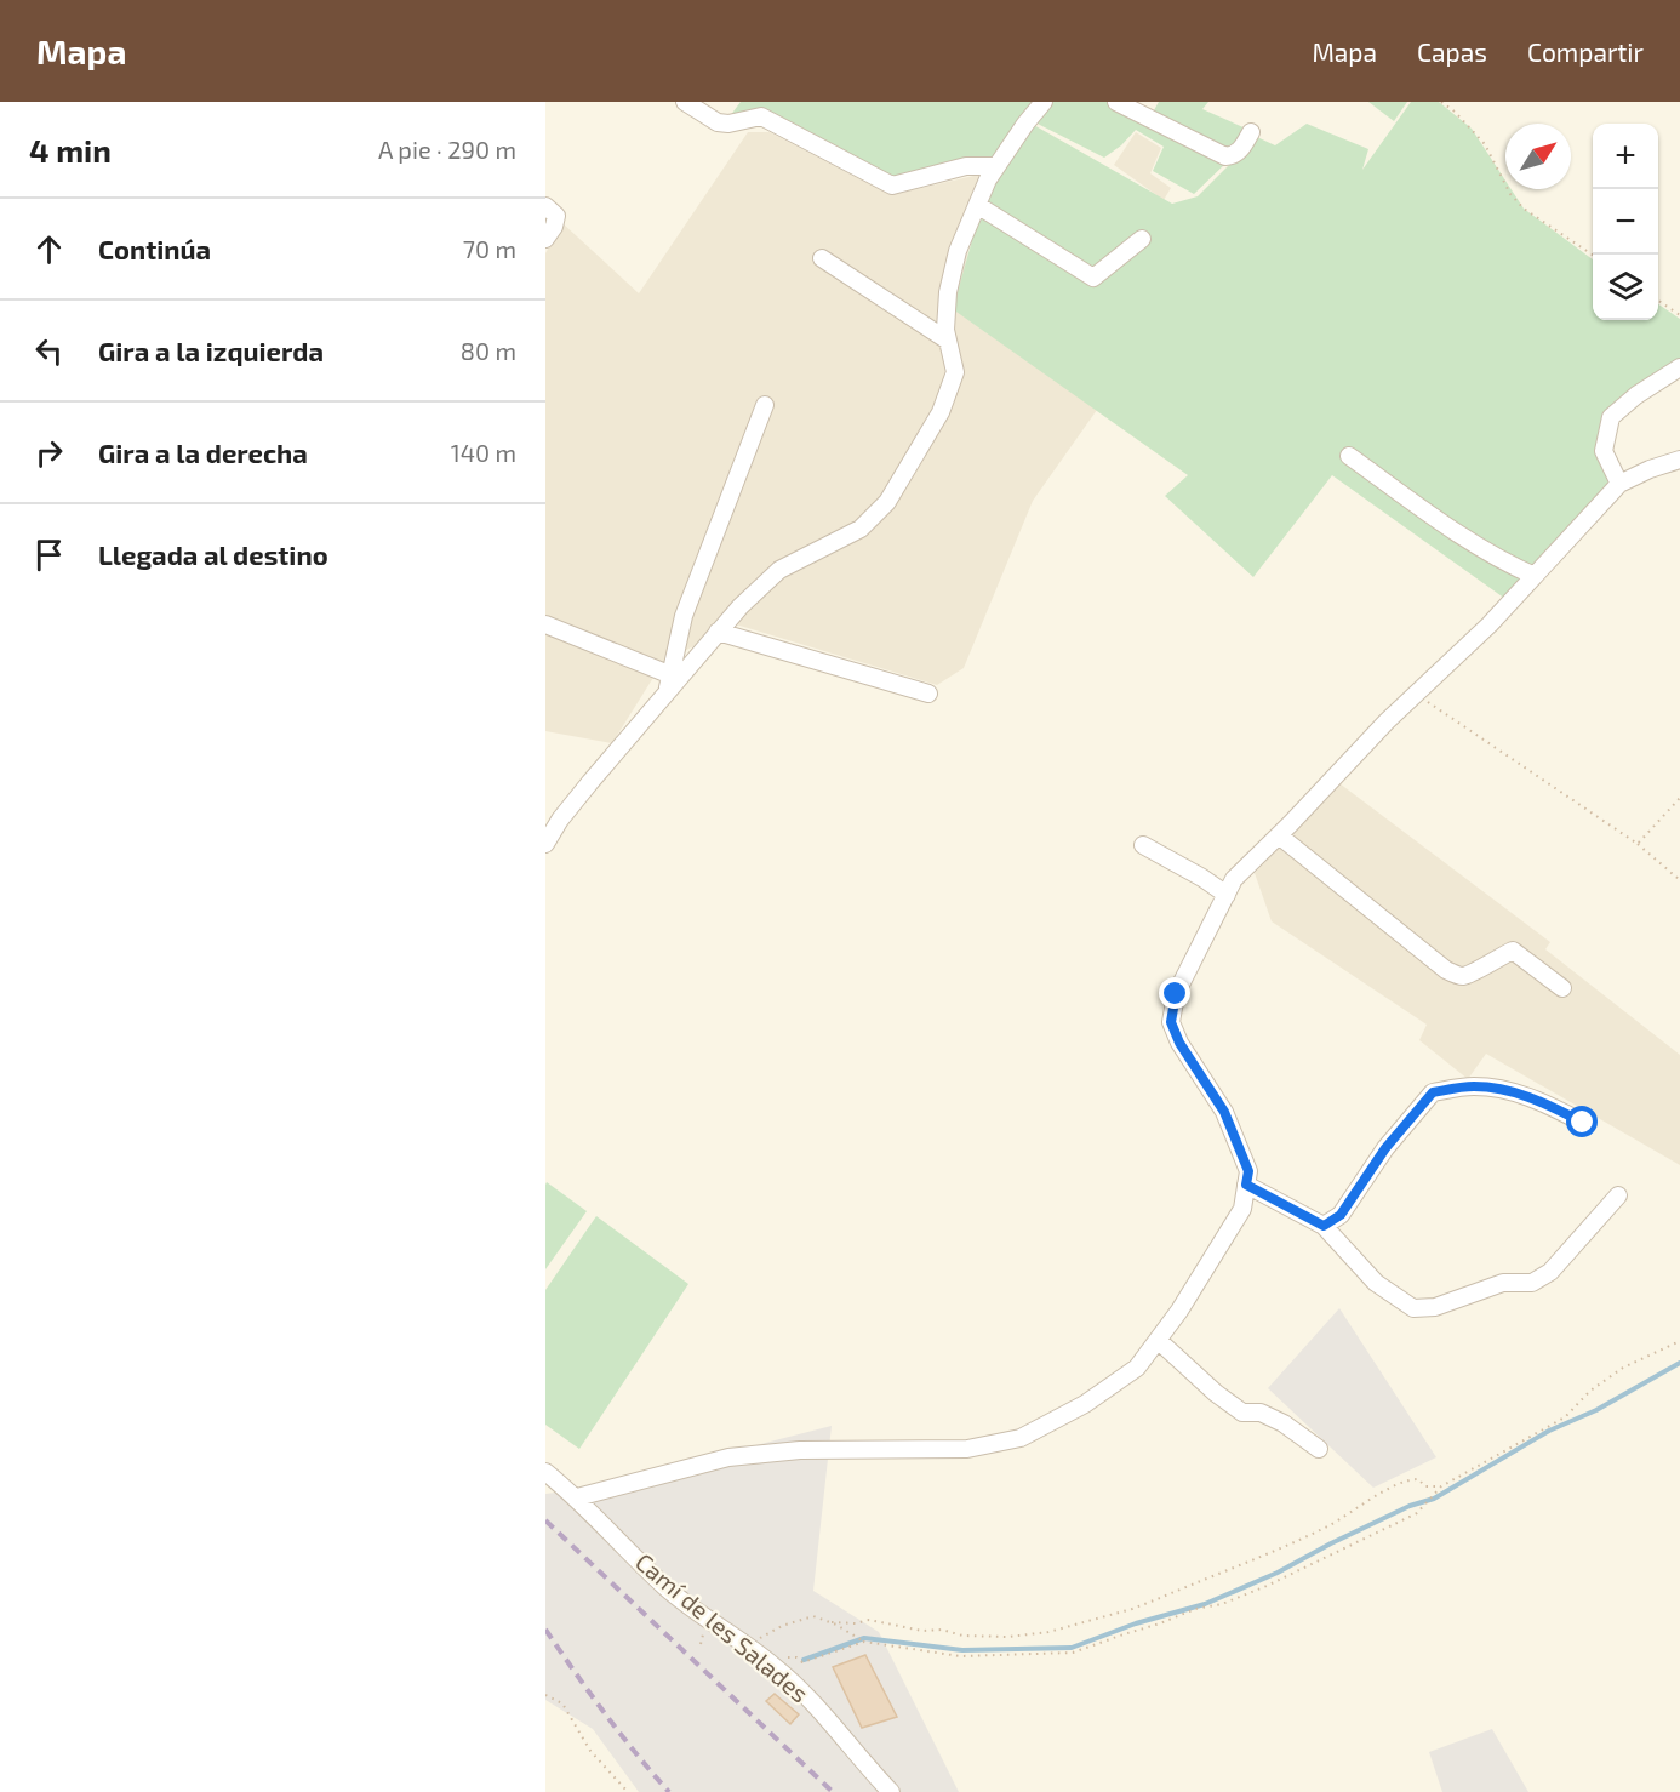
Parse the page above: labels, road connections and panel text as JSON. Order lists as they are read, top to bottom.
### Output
{
  "streets": {
    "street": ["Camí de les Salades"]
  },
  "north": "top right",
  "page": {
    "header": "Mapa",
    "nav": ["Mapa", "Capas", "Compartir"],
    "heading": ["4 min", "A pie · 290 m"],
    "map_buttons": ["+", "−"],
    "list": [
      ["Continúa", "70 m"],
      ["Gira a la izquierda", "80 m"],
      ["Gira a la derecha", "140 m"],
      "Llegada al destino"
    ]
  }
}
